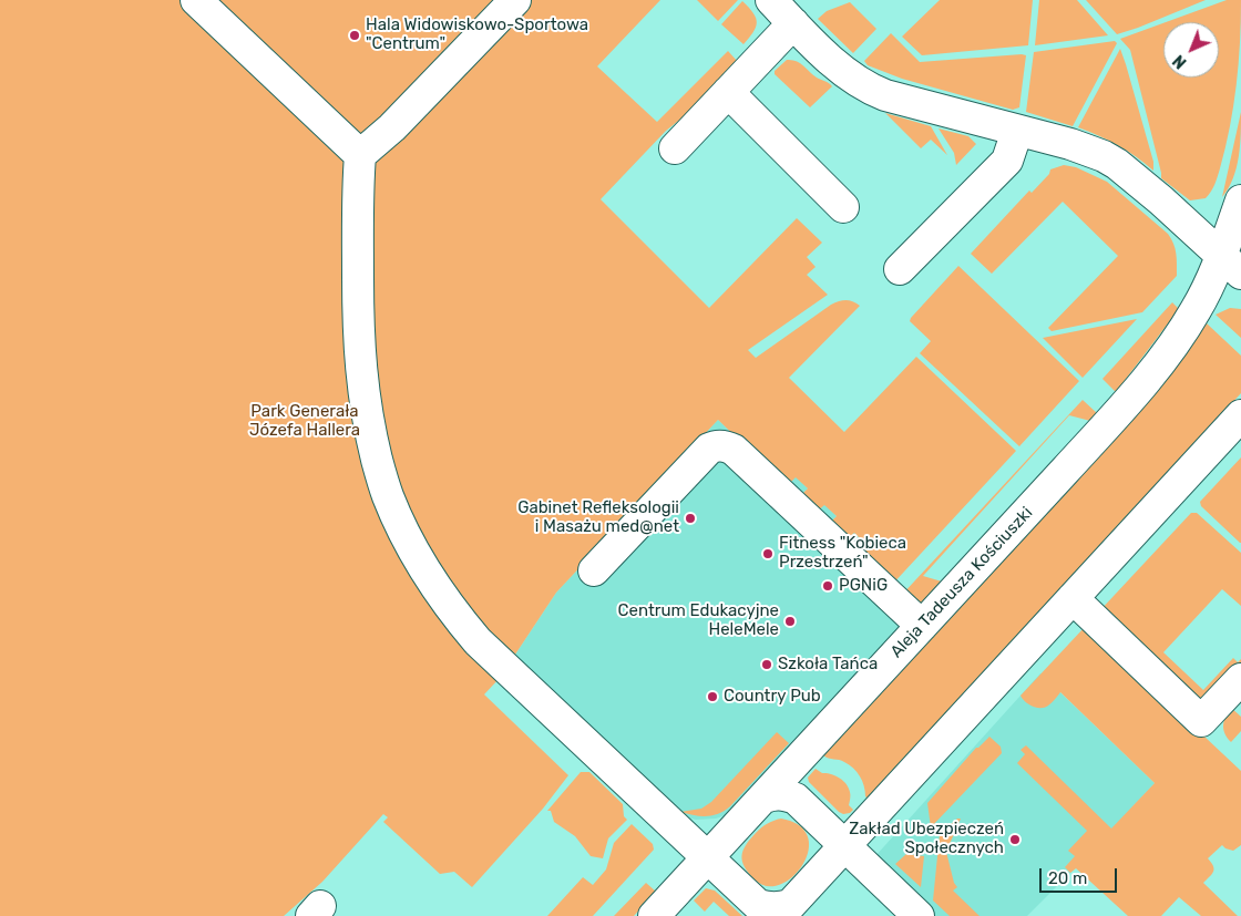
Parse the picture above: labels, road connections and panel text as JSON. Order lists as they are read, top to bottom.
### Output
{
  "streets": {
    "street": ["Aleja Tadeusza Kościuszki"]
  },
  "parks": ["Park Generała Józefa Hallera"],
  "places": [
    "Hala Widowiskowo-Sportowa \"Centrum\"",
    "Gabinet Refleksologii i Masażu med@net",
    "Fitness \"Kobieca Przestrzeń\"",
    "PGNiG",
    "Centrum Edukacyjne HeleMele",
    "Szkoła Tańca",
    "Country Pub",
    "Zakład Ubezpieczeń Społecznych"
  ],
  "scale_bar": "20 m",
  "north": "bottom left"
}
